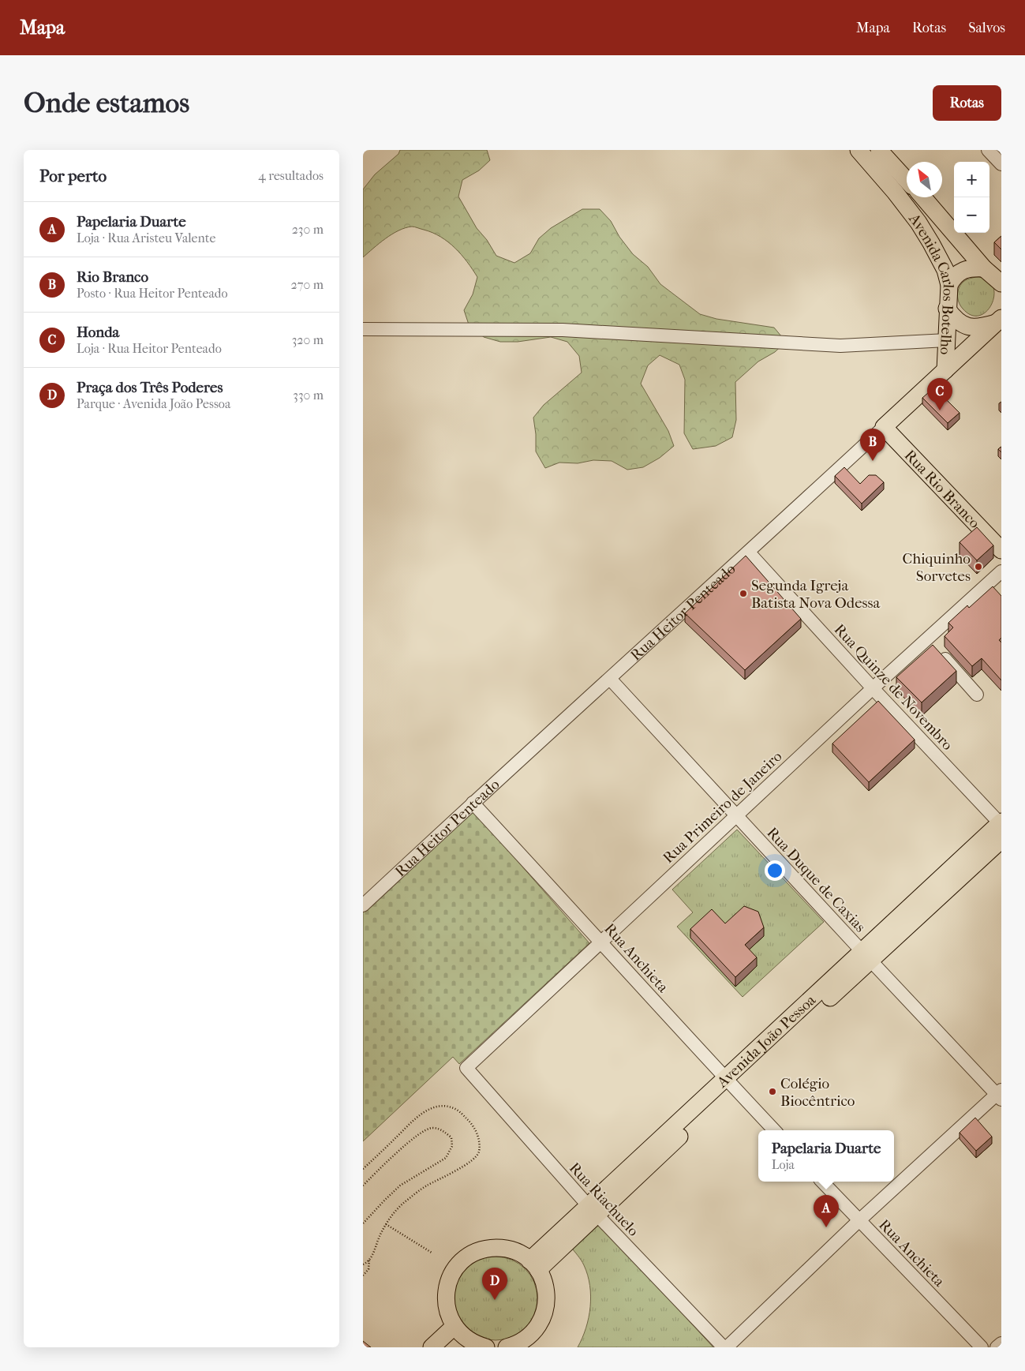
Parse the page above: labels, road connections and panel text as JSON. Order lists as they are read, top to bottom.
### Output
{
  "streets": {
    "main road": [
      "Avenida Carlos Botelho",
      "Rua Rio Branco",
      "Rua Heitor Penteado",
      "Avenida João Pessoa"
    ],
    "street": [
      "Rua Quinze de Novembro",
      "Rua Primeiro de Janeiro",
      "Rua Duque de Caxias",
      "Rua Anchieta",
      "Rua Riachuelo"
    ]
  },
  "crossings": [
    ["Avenida Carlos Botelho", "Rua Heitor Penteado"],
    ["Rua Rio Branco", "Rua Heitor Penteado"],
    ["Rua Heitor Penteado", "Rua Quinze de Novembro"],
    ["Rua Heitor Penteado", "Rua Duque de Caxias"],
    ["Rua Heitor Penteado", "Rua Anchieta"],
    ["Rua Quinze de Novembro", "Rua Primeiro de Janeiro"],
    ["Rua Quinze de Novembro", "Avenida João Pessoa"],
    ["Rua Primeiro de Janeiro", "Rua Duque de Caxias"],
    ["Rua Primeiro de Janeiro", "Rua Anchieta"],
    ["Rua Primeiro de Janeiro", "Rua Riachuelo"],
    ["Rua Duque de Caxias", "Avenida João Pessoa"],
    ["Rua Anchieta", "Avenida João Pessoa"],
    ["Avenida João Pessoa", "Rua Riachuelo"]
  ],
  "places": ["Chiquinho Sorvetes", "Segunda Igreja Batista Nova Odessa", "Colégio Biocêntrico"],
  "north": "top left",
  "page": {
    "header": "Mapa",
    "nav": ["Mapa", "Rotas", "Salvos"],
    "buttons": "Rotas",
    "title": "Onde estamos",
    "heading": ["Por perto", "4 resultados"],
    "map_buttons": ["+", "−"],
    "list": [
      {
        "mark": "A",
        "name": "Papelaria Duarte",
        "note": "Loja · Rua Aristeu Valente",
        "value": "230 m"
      },
      {
        "mark": "B",
        "name": "Rio Branco",
        "note": "Posto · Rua Heitor Penteado",
        "value": "270 m"
      },
      {
        "mark": "C",
        "name": "Honda",
        "note": "Loja · Rua Heitor Penteado",
        "value": "320 m"
      },
      {
        "mark": "D",
        "name": "Praça dos Três Poderes",
        "note": "Parque · Avenida João Pessoa",
        "value": "330 m"
      }
    ],
    "pins": [
      "C",
      "B",
      "A",
      "D"
    ],
    "popup": ["Papelaria Duarte", "Loja"]
  }
}
